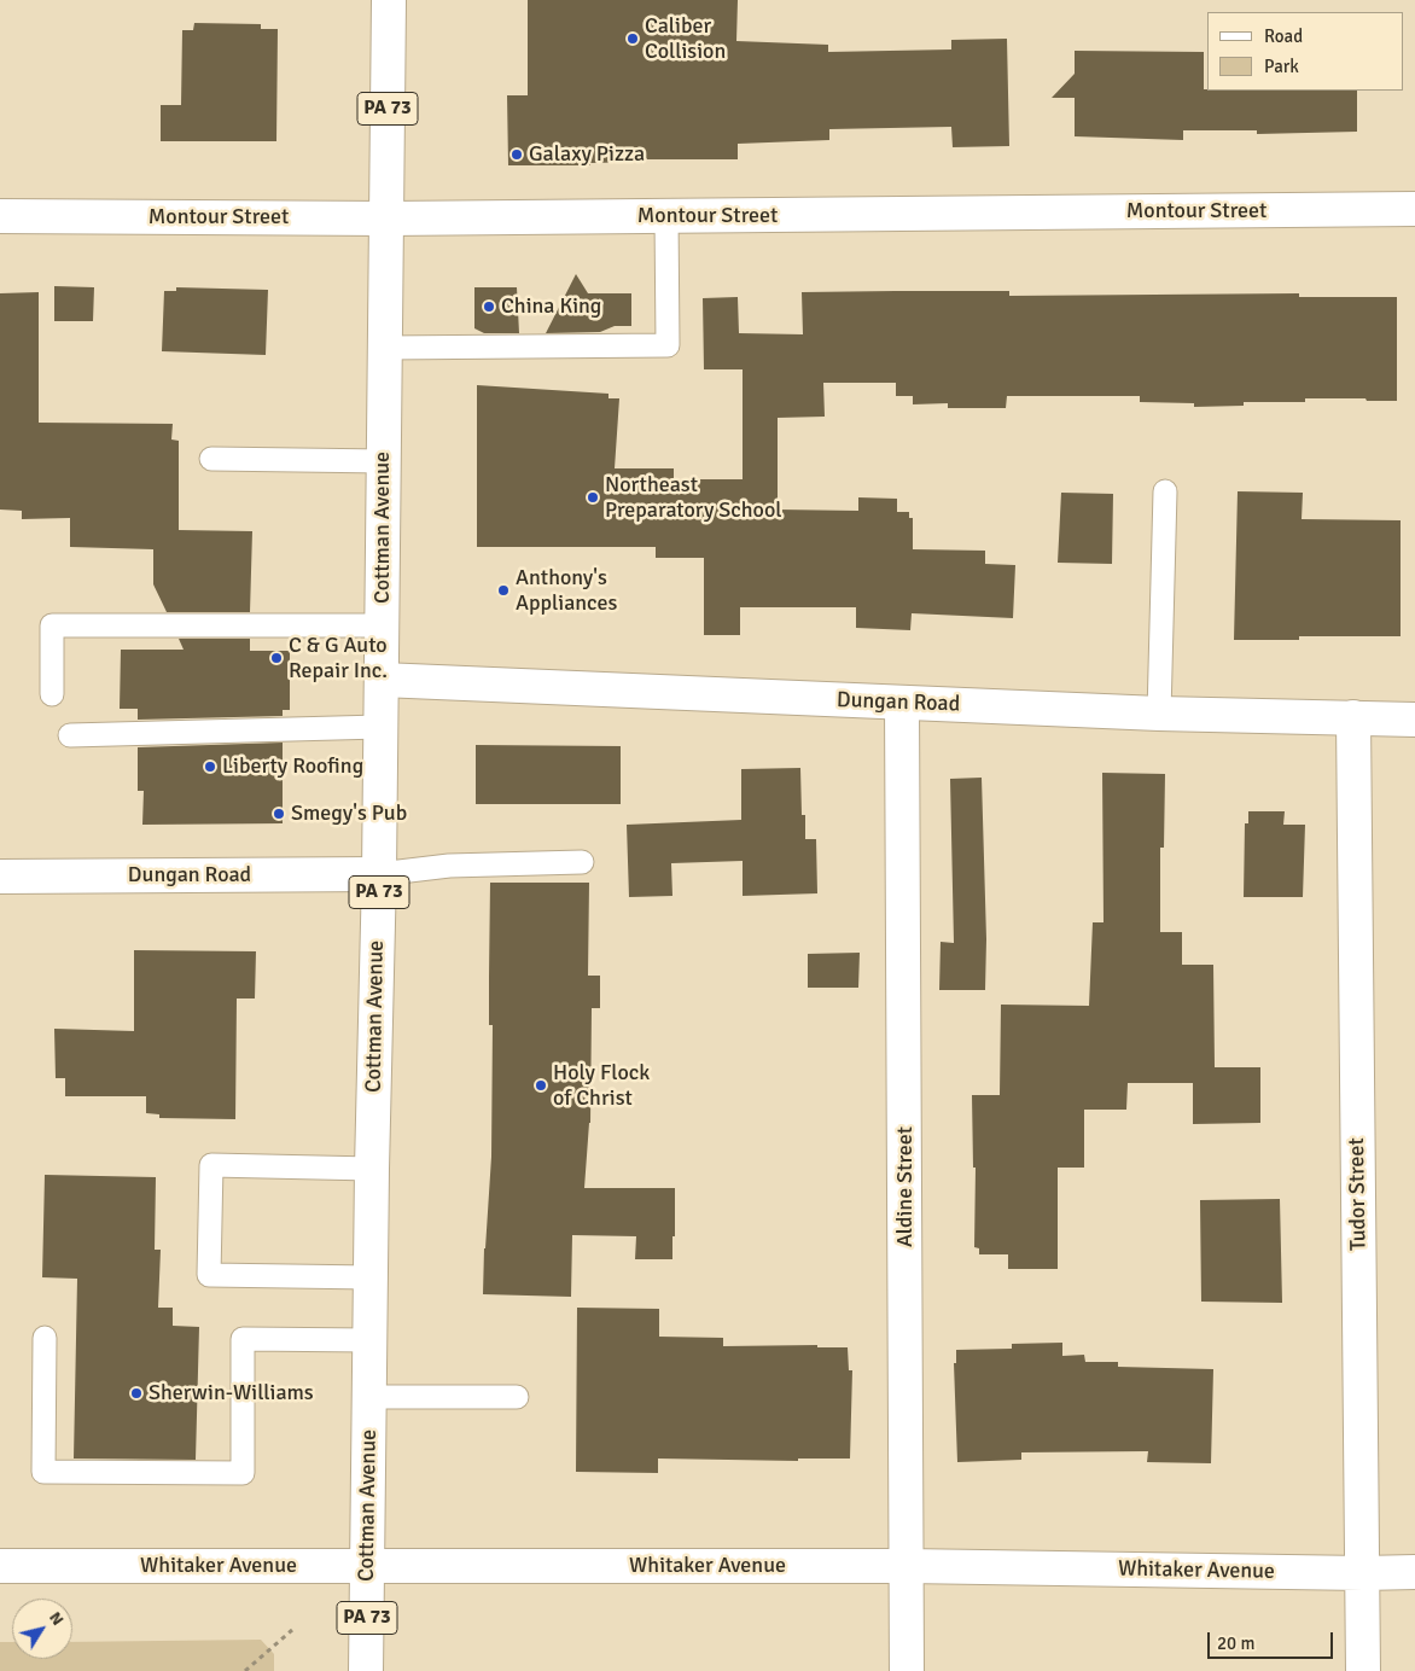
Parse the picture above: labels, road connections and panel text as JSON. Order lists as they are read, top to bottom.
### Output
{
  "streets": {
    "street": [
      "PA 73",
      "Montour Street",
      "Cottman Avenue",
      "Dungan Road",
      "Aldine Street",
      "Tudor Street",
      "Whitaker Avenue"
    ]
  },
  "crossings": [
    ["Montour Street", "Cottman Avenue"],
    ["Cottman Avenue", "Dungan Road"],
    ["Cottman Avenue", "Whitaker Avenue"],
    ["Dungan Road", "Aldine Street"],
    ["Dungan Road", "Tudor Street"],
    ["Aldine Street", "Whitaker Avenue"],
    ["Tudor Street", "Whitaker Avenue"]
  ],
  "places": [
    "Caliber Collision",
    "Galaxy Pizza",
    "China King",
    "Northeast Preparatory School",
    "Anthony's Appliances",
    "C & G Auto Repair Inc.",
    "Liberty Roofing",
    "Smegy's Pub",
    "Holy Flock of Christ",
    "Sherwin-Williams"
  ],
  "legend": ["Road", "Park"],
  "scale_bar": "20 m",
  "north": "top right"
}
